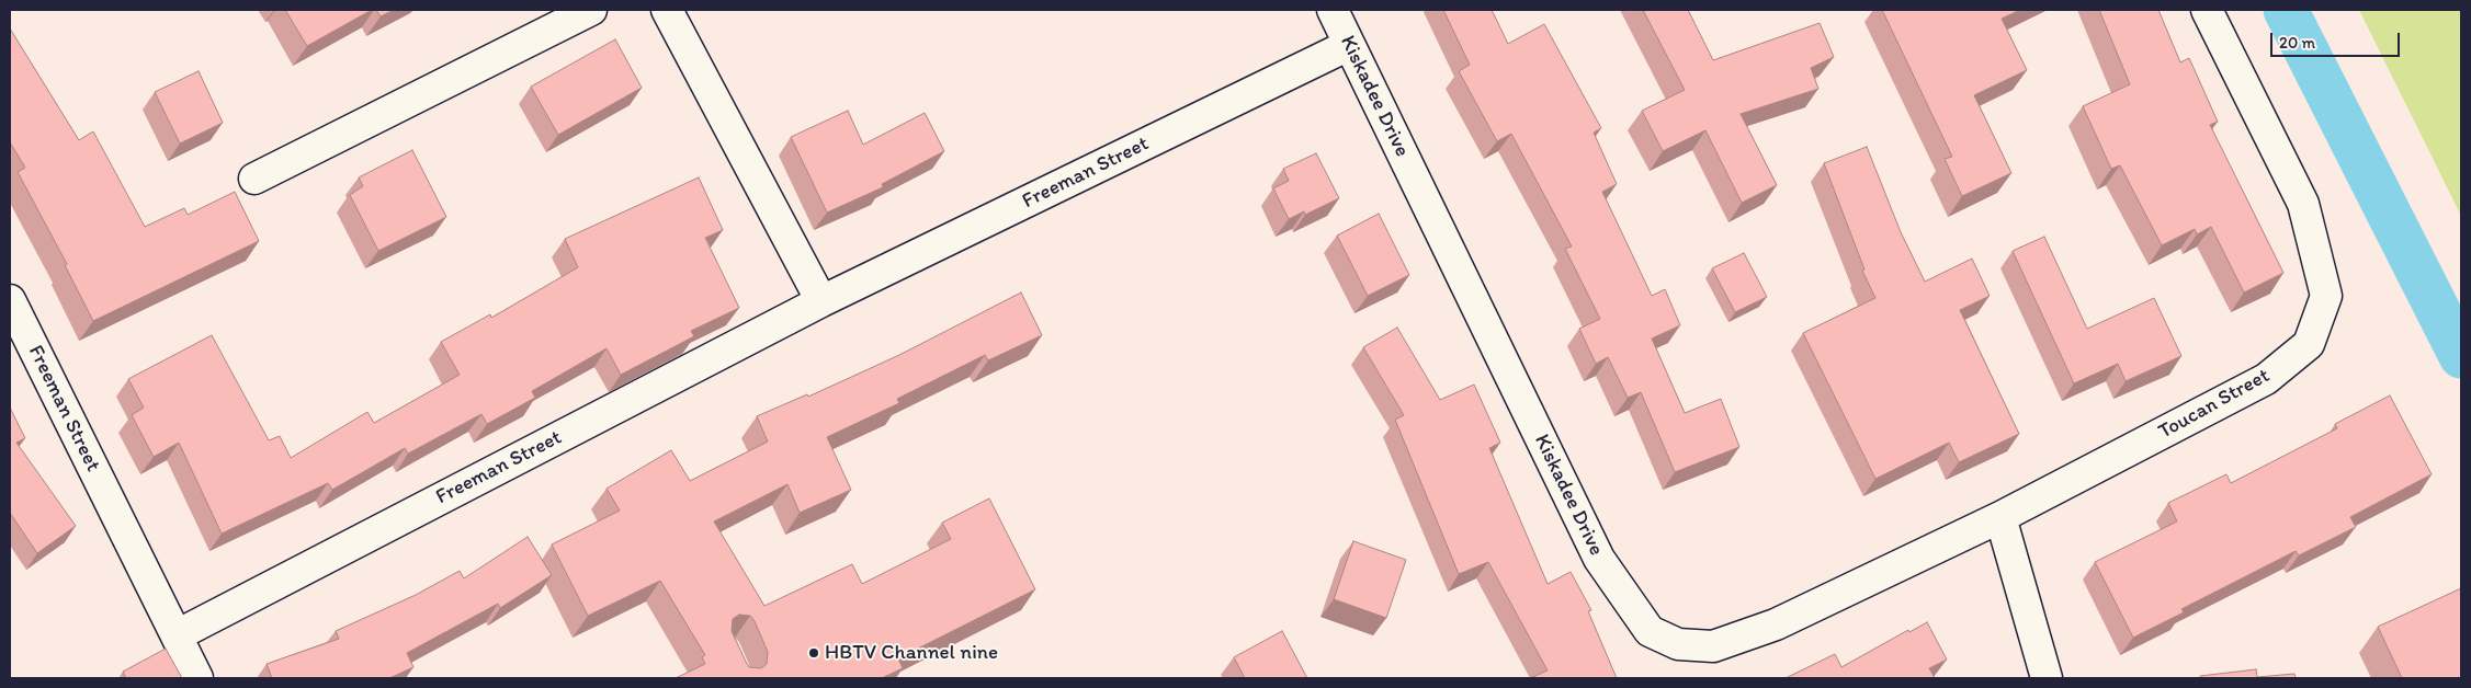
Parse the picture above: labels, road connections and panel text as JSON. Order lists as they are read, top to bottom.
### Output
{
  "streets": {
    "street": ["Kiskadee Drive", "Freeman Street", "Toucan Street"]
  },
  "crossings": [
    ["Kiskadee Drive", "Freeman Street"],
    ["Kiskadee Drive", "Toucan Street"]
  ],
  "places": ["HBTV Channel nine"],
  "scale_bar": "20 m"
}
